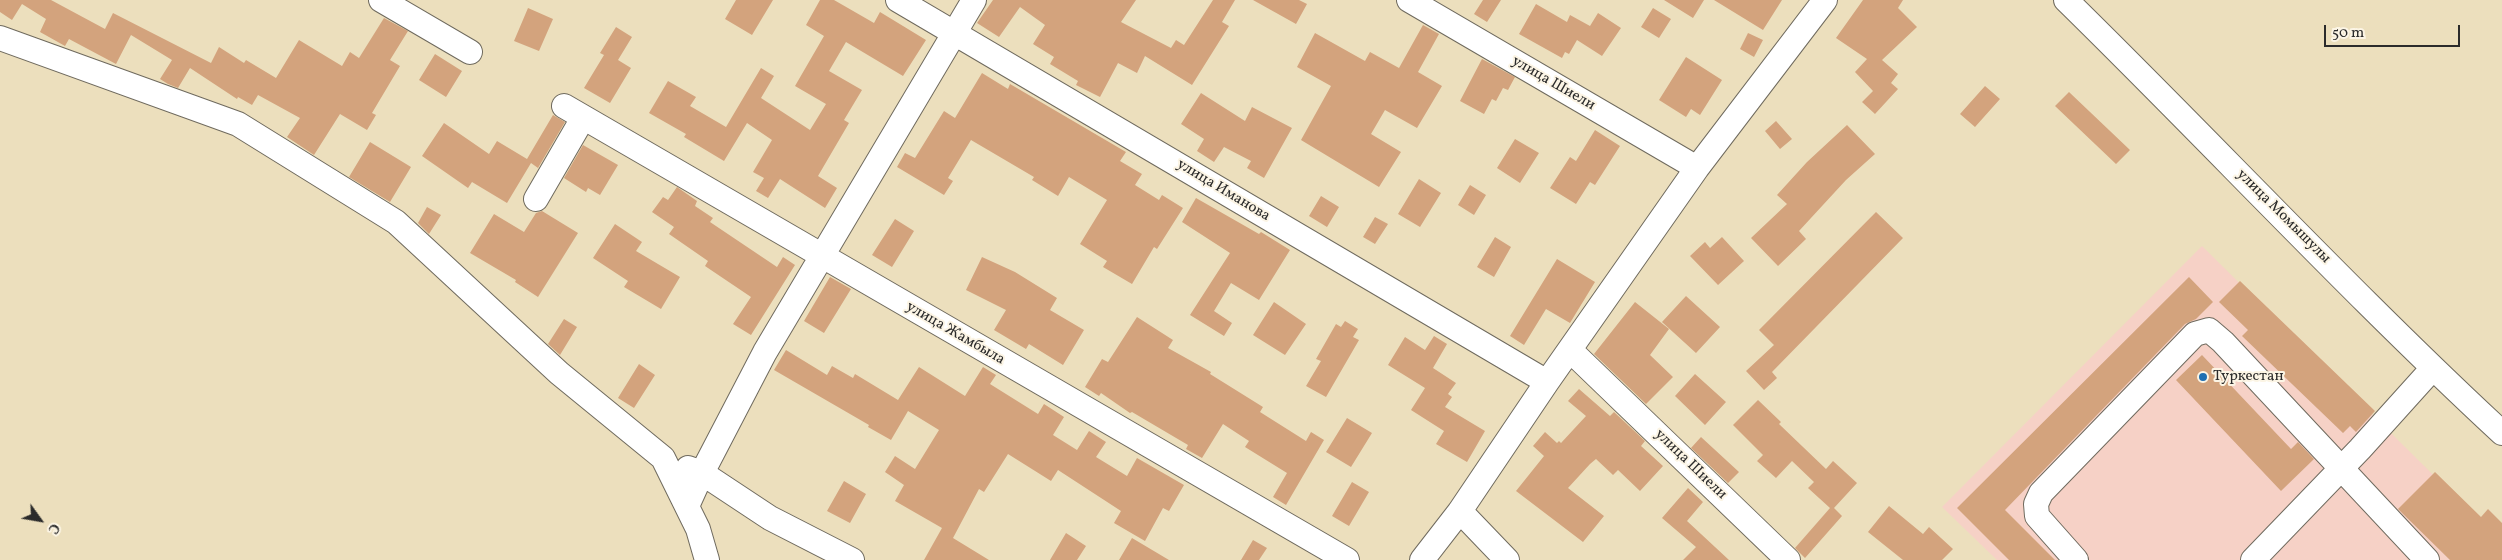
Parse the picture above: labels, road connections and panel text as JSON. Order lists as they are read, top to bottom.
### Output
{
  "streets": {
    "street": [
      "улица Шиели",
      "улица Иманова",
      "улица Момышулы",
      "улица Жамбыла"
    ]
  },
  "places": ["Туркестан"],
  "scale_bar": "50 m",
  "north": "bottom right"
}
